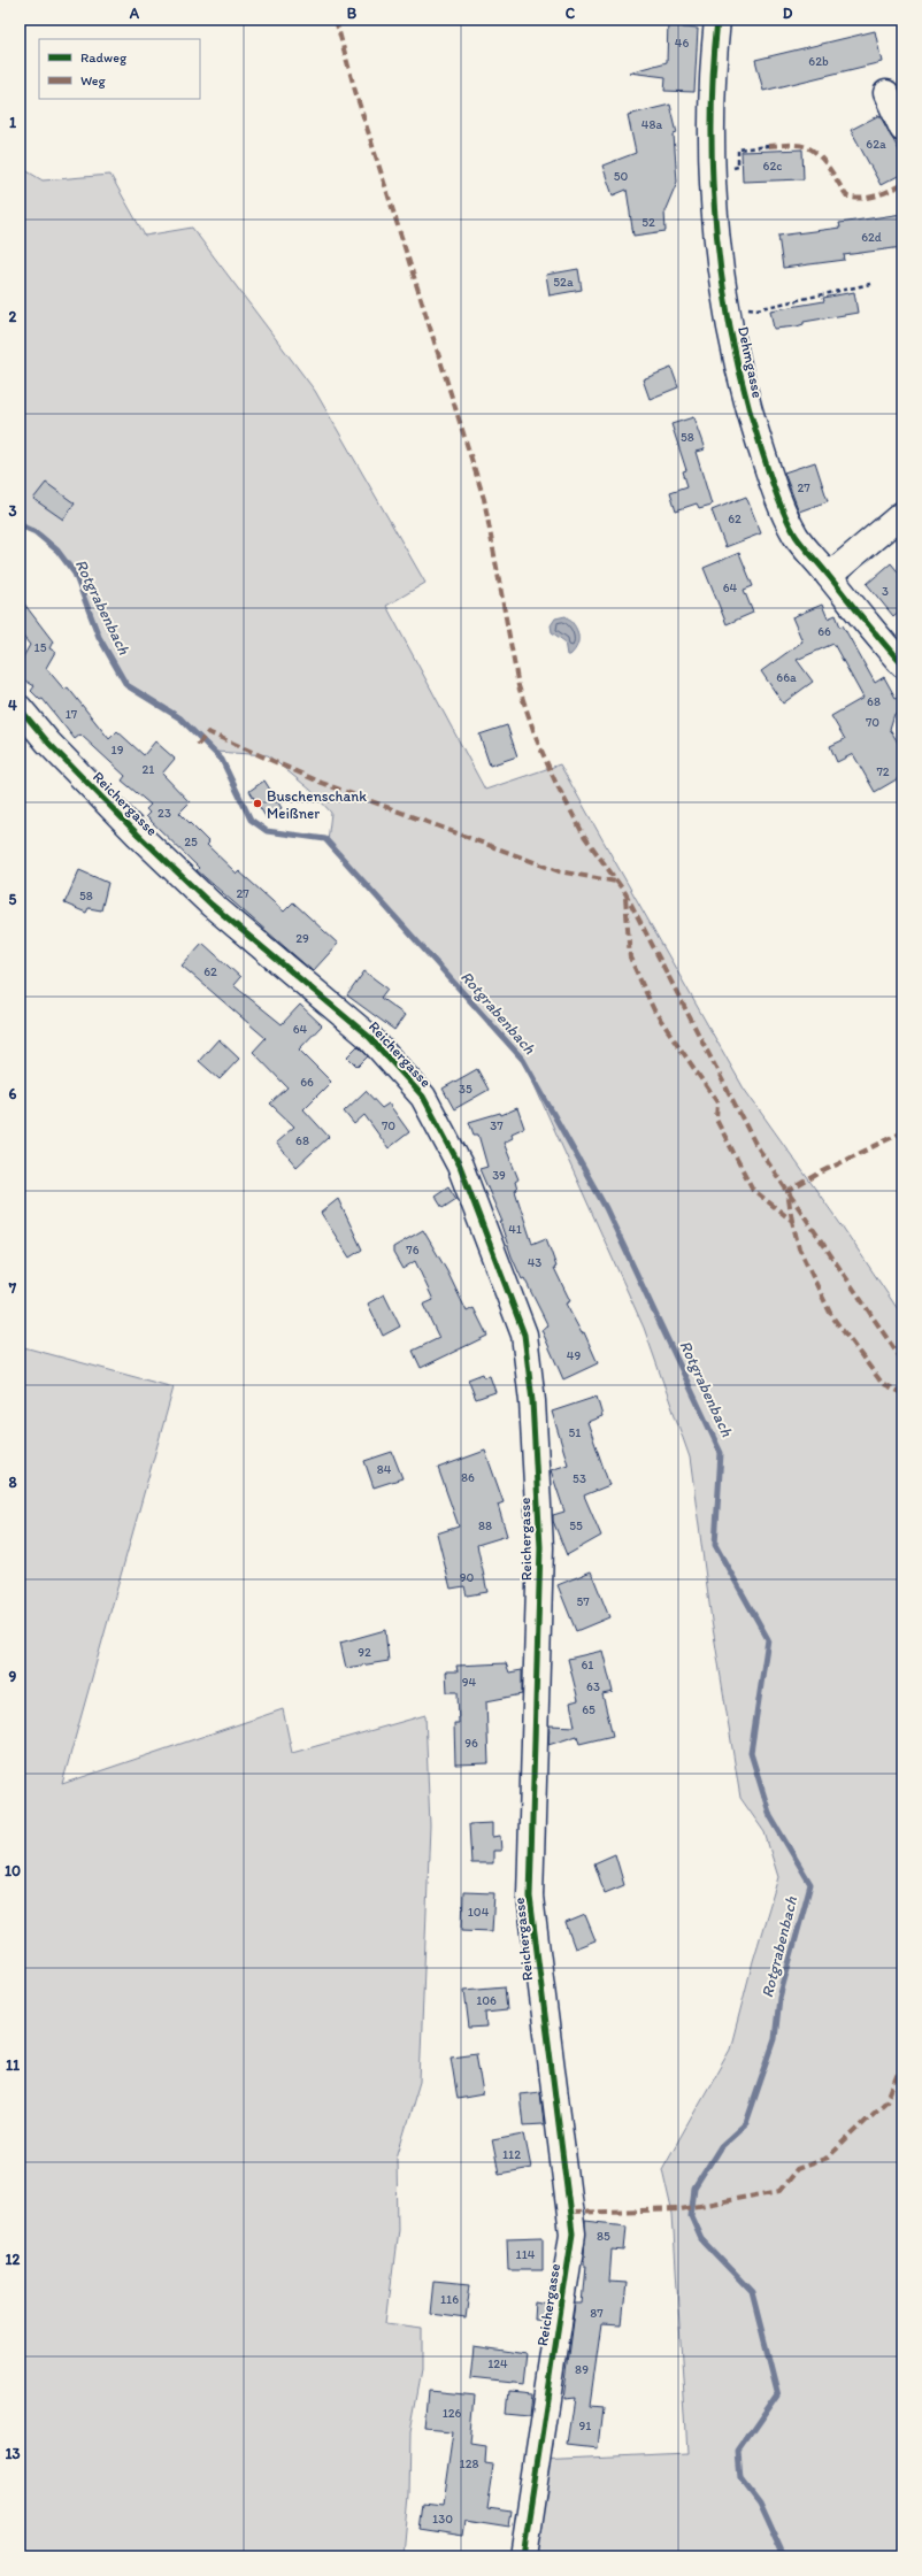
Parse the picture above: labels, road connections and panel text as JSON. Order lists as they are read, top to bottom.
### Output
{
  "streets": {
    "street": ["Dehmgasse", "Reichergasse"]
  },
  "water": ["Rotgrabenbach"],
  "places": ["Buschenschank Meißner"],
  "house_numbers": [
    "46",
    "62b",
    "48a",
    "62a",
    "62c",
    "50",
    "52",
    "62d",
    "52a",
    "58",
    "27",
    "62",
    "64",
    "3",
    "66",
    "15",
    "66a",
    "68",
    "17",
    "70",
    "19",
    "21",
    "72",
    "23",
    "25",
    "27",
    "58",
    "29",
    "62",
    "64",
    "66",
    "35",
    "70",
    "37",
    "68",
    "39",
    "41",
    "76",
    "43",
    "49",
    "51",
    "84",
    "86",
    "53",
    "88",
    "55",
    "90",
    "57",
    "92",
    "61",
    "94",
    "63",
    "65",
    "96",
    "104",
    "106",
    "112",
    "85",
    "114",
    "116",
    "87",
    "124",
    "89",
    "126",
    "91",
    "128",
    "130"
  ],
  "legend": ["Radweg", "Weg"],
  "grid": {
    "columns": [
      "A",
      "B",
      "C",
      "D"
    ],
    "rows": [
      "1",
      "2",
      "3",
      "4",
      "5",
      "6",
      "7",
      "8",
      "9",
      "10",
      "11",
      "12",
      "13"
    ]
  }
}
